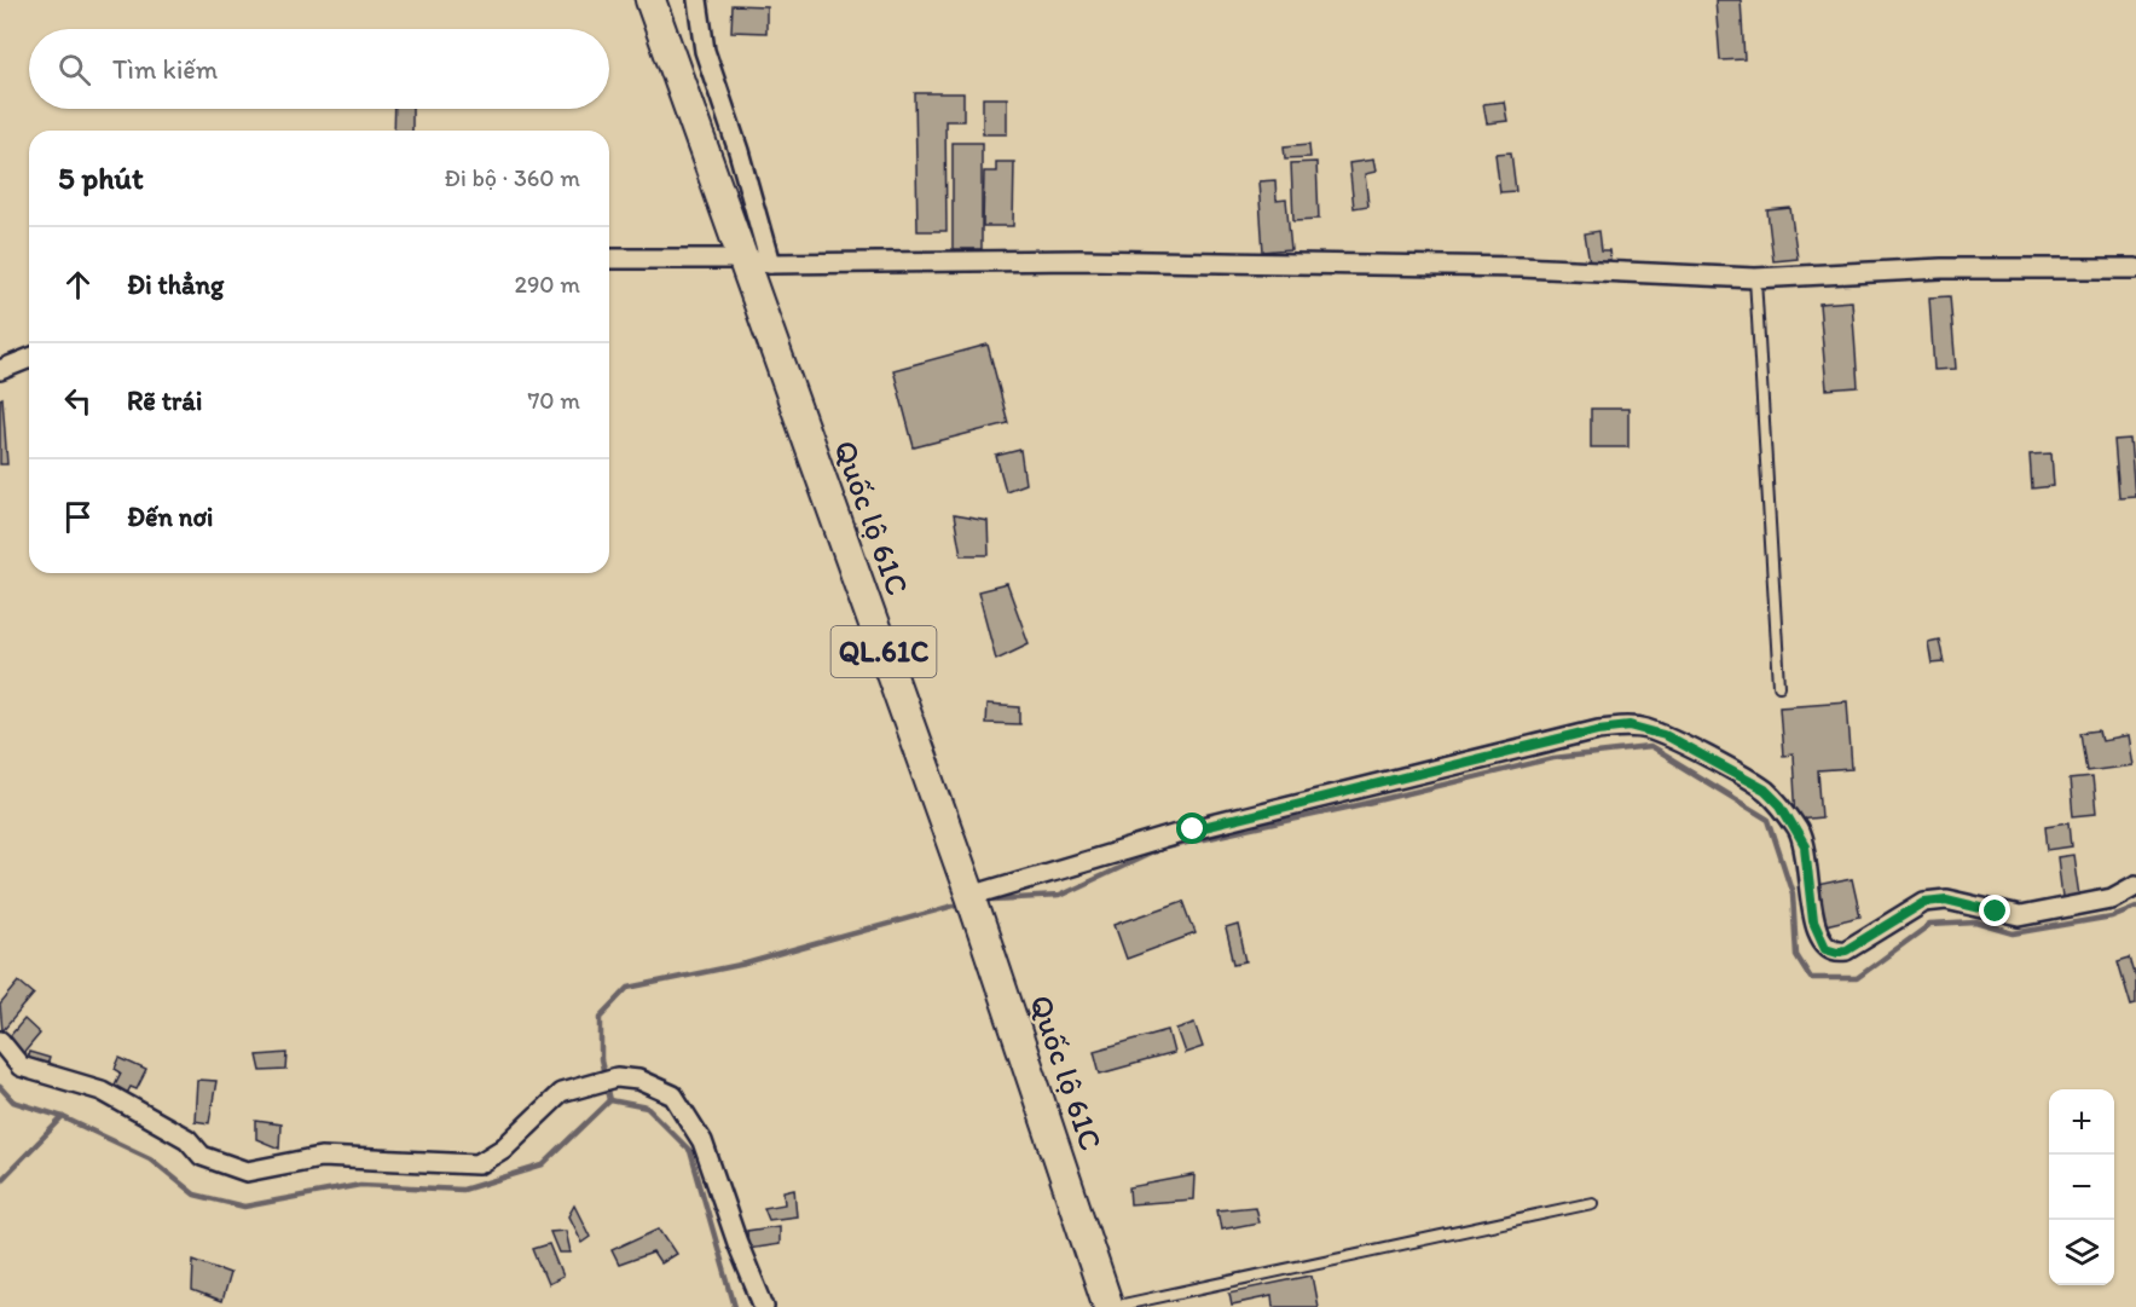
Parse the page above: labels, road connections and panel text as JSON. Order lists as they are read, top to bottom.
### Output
{
  "streets": {
    "highway": ["Quốc lộ 61C", "QL.61C"]
  },
  "page": {
    "search": "Tìm kiếm",
    "heading": ["5 phút", "Đi bộ · 360 m"],
    "list": [
      ["Đi thẳng", "290 m"],
      ["Rẽ trái", "70 m"],
      "Đến nơi"
    ],
    "map_buttons": ["+", "−"]
  }
}
